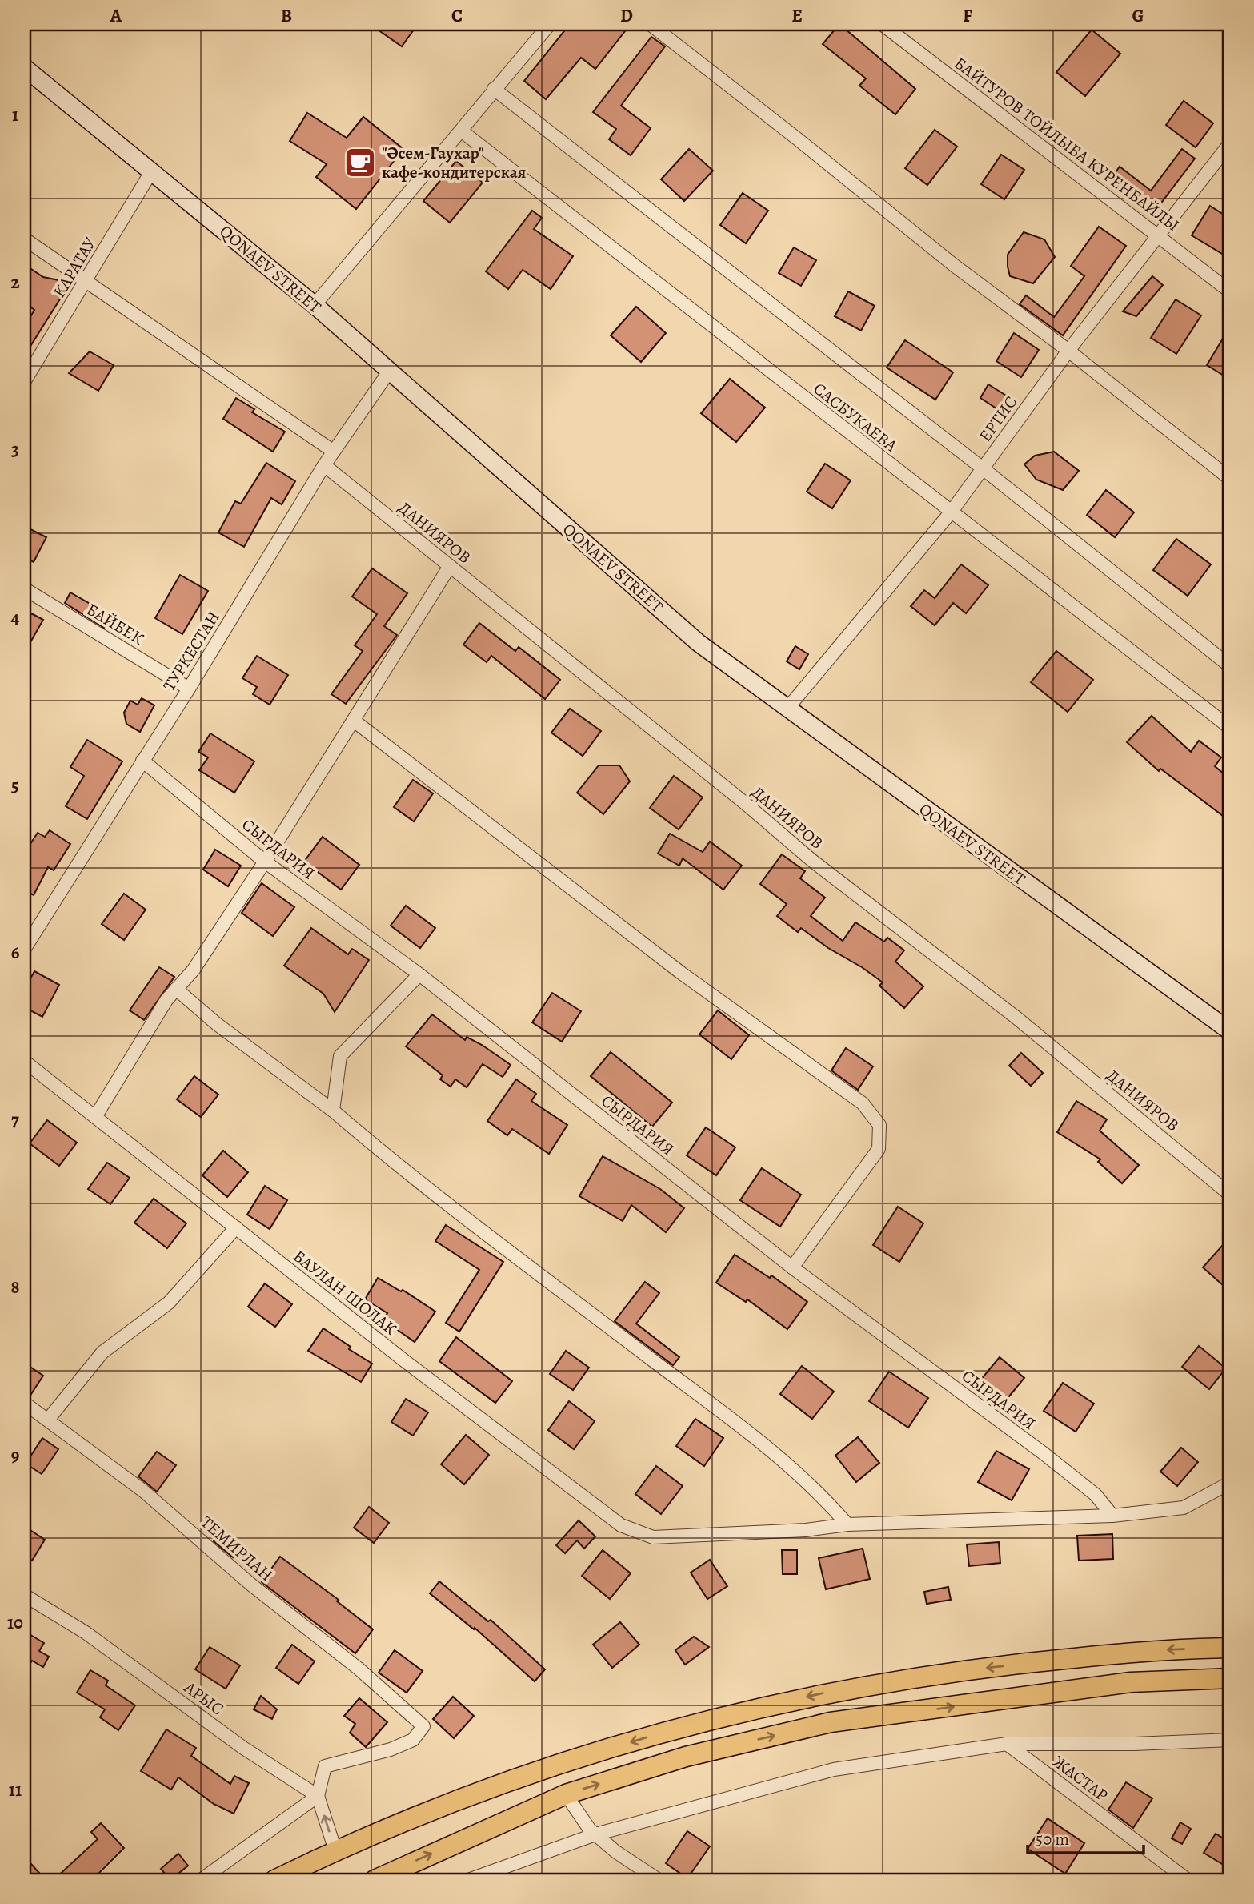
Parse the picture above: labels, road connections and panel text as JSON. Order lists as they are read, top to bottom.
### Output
{
  "streets": {
    "main road": ["QONAEV STREET"],
    "street": [
      "БАЙТУРОВ ТОЙЛЫБА КУРЕНБАЙЛЫ",
      "КАРАТАУ",
      "САСБУКАЕВА",
      "ЕРТИС",
      "ДАНИЯРОВ",
      "БАЙБЕК",
      "ТУРКЕСТАН",
      "СЫРДАРИЯ",
      "БАУЛАН ШОЛАК",
      "ТЕМИРЛАН",
      "АРЫС",
      "ЖАСТАР"
    ]
  },
  "crossings": [
    ["БАЙТУРОВ ТОЙЛЫБА КУРЕНБАЙЛЫ", "ЕРТИС"],
    ["КАРАТАУ", "QONAEV STREET"],
    ["QONAEV STREET", "ЕРТИС"],
    ["QONAEV STREET", "ТУРКЕСТАН"],
    ["САСБУКАЕВА", "ЕРТИС"],
    ["ДАНИЯРОВ", "ТУРКЕСТАН"],
    ["БАЙБЕК", "ТУРКЕСТАН"],
    ["ТУРКЕСТАН", "СЫРДАРИЯ"],
    ["ТЕМИРЛАН", "АРЫС"]
  ],
  "places": {
    "cafe": ["\"Әсем-Гаухар\" кафе-кондитерская"]
  },
  "scale_bar": "50 m",
  "grid": {
    "columns": [
      "A",
      "B",
      "C",
      "D",
      "E",
      "F",
      "G"
    ],
    "rows": [
      "1",
      "2",
      "3",
      "4",
      "5",
      "6",
      "7",
      "8",
      "9",
      "10",
      "11"
    ]
  }
}
